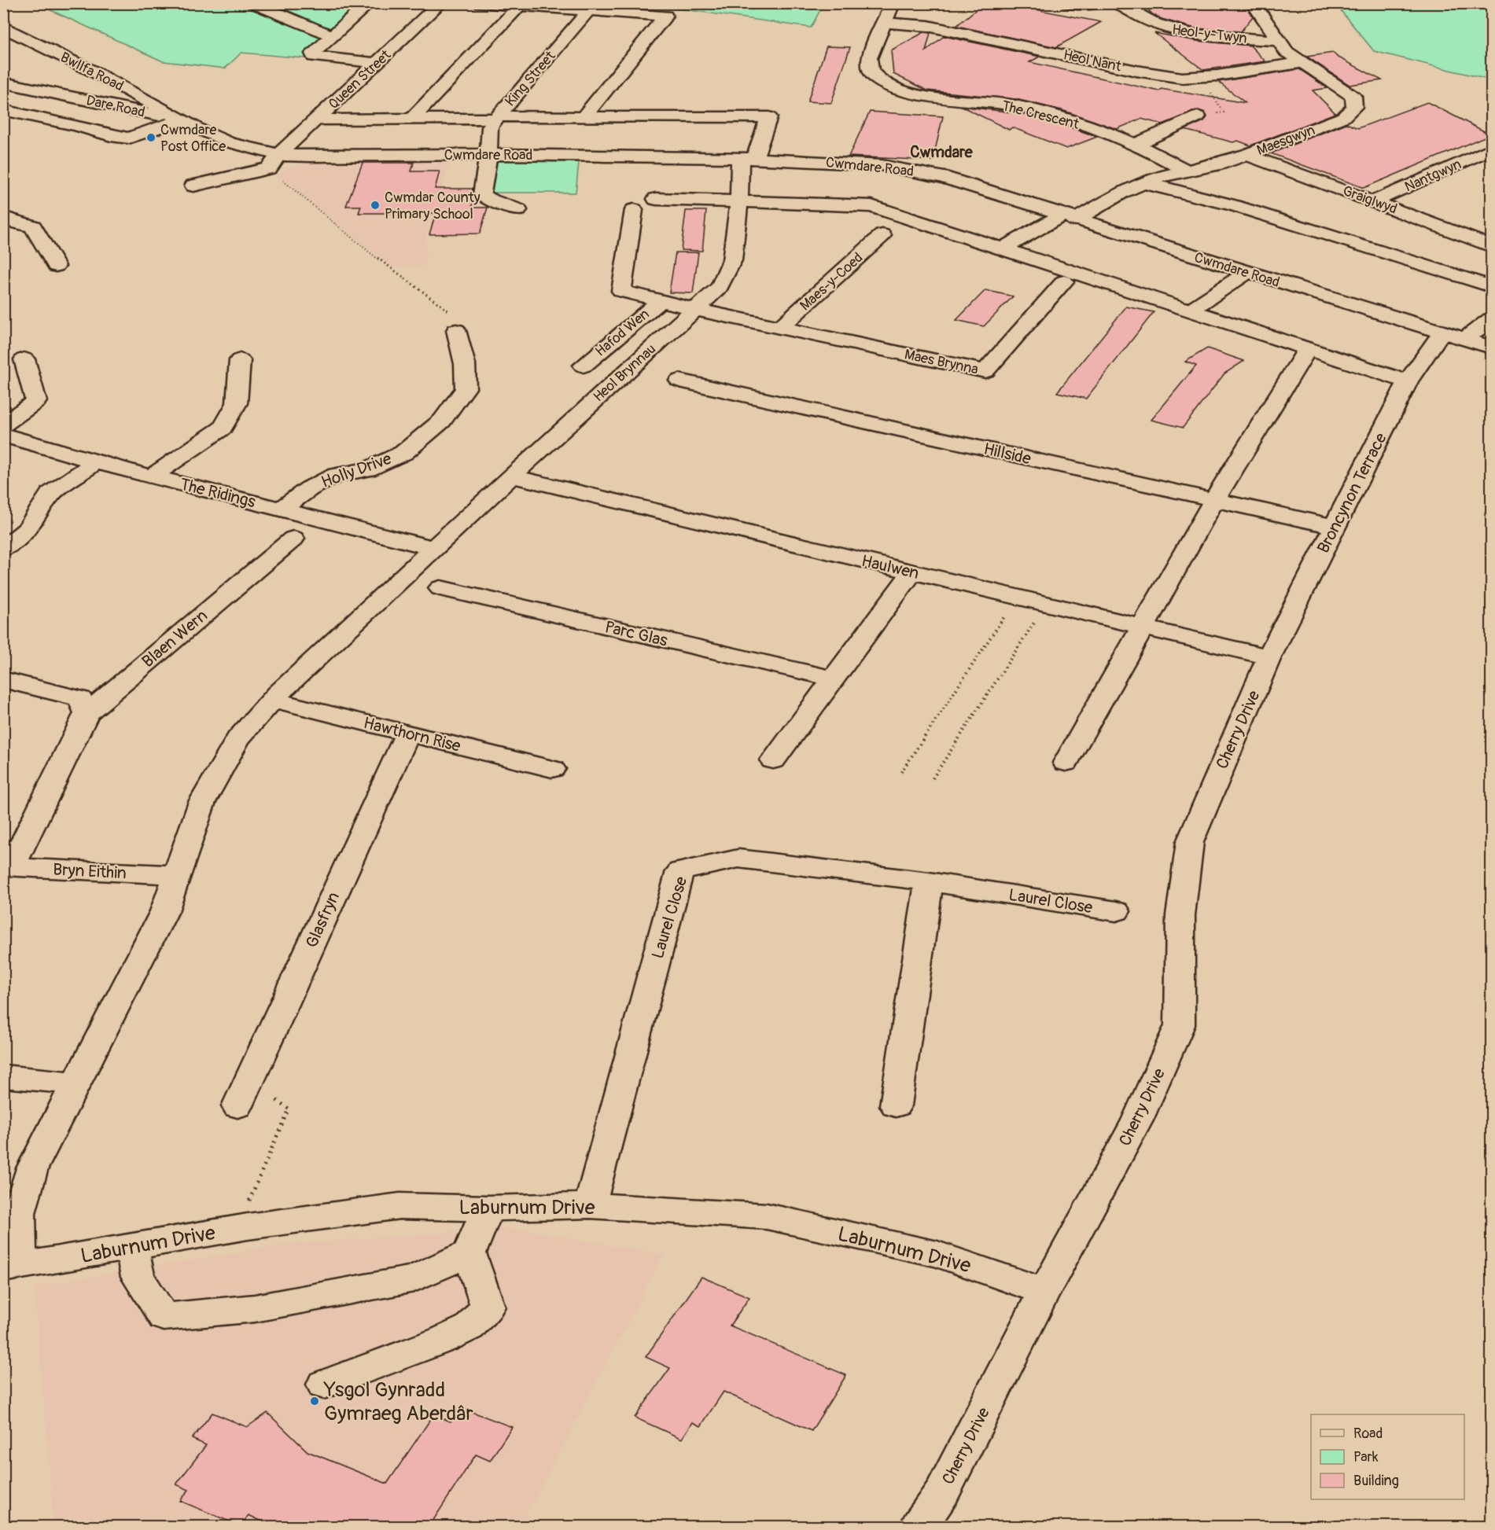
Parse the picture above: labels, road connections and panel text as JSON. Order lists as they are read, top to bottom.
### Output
{
  "streets": {
    "street": [
      "Heol-y-Twyn",
      "Heol Nant",
      "Bwllfa Road",
      "King Street",
      "Queen Street",
      "Dare Road",
      "The Crescent",
      "Maesgwyn",
      "Cwmdare Road",
      "Nantgwyn",
      "Graiglwyd",
      "Maes-y-Coed",
      "Hafod Wen",
      "Maes Brynna",
      "Heol Brynnau",
      "Hillside",
      "Holly Drive",
      "The Ridings",
      "Broncynon Terrace",
      "Haulwen",
      "Parc Glas",
      "Blaen Wern",
      "Cherry Drive",
      "Hawthorn Rise",
      "Bryn Eithin",
      "Laurel Close",
      "Glasfryn",
      "Laburnum Drive"
    ]
  },
  "crossings": [
    ["Heol-y-Twyn", "Maesgwyn"],
    ["Heol Nant", "The Crescent"],
    ["Heol Nant", "Maesgwyn"],
    ["Bwllfa Road", "Dare Road"],
    ["King Street", "Cwmdare Road"],
    ["Queen Street", "Dare Road"],
    ["Queen Street", "Cwmdare Road"],
    ["Dare Road", "Cwmdare Road"],
    ["The Crescent", "Maesgwyn"],
    ["Maesgwyn", "Cwmdare Road"],
    ["Maesgwyn", "Graiglwyd"],
    ["Cwmdare Road", "Heol Brynnau"],
    ["Cwmdare Road", "Broncynon Terrace"],
    ["Nantgwyn", "Graiglwyd"],
    ["Maes-y-Coed", "Maes Brynna"],
    ["Heol Brynnau", "The Ridings"],
    ["Heol Brynnau", "Haulwen"],
    ["Heol Brynnau", "Hawthorn Rise"],
    ["Heol Brynnau", "Bryn Eithin"],
    ["Heol Brynnau", "Laburnum Drive"],
    ["Hillside", "Broncynon Terrace"],
    ["Holly Drive", "The Ridings"],
    ["Broncynon Terrace", "Haulwen"],
    ["Broncynon Terrace", "Cherry Drive"],
    ["Haulwen", "Cherry Drive"],
    ["Blaen Wern", "Bryn Eithin"],
    ["Cherry Drive", "Laburnum Drive"],
    ["Hawthorn Rise", "Glasfryn"],
    ["Laurel Close", "Laburnum Drive"]
  ],
  "districts": ["Cwmdare"],
  "places": ["Cwmdare Post Office", "Cwmdar County Primary School", "Ysgol Gynradd Gymraeg Aberdâr"],
  "legend": ["Road", "Park", "Building"]
}
